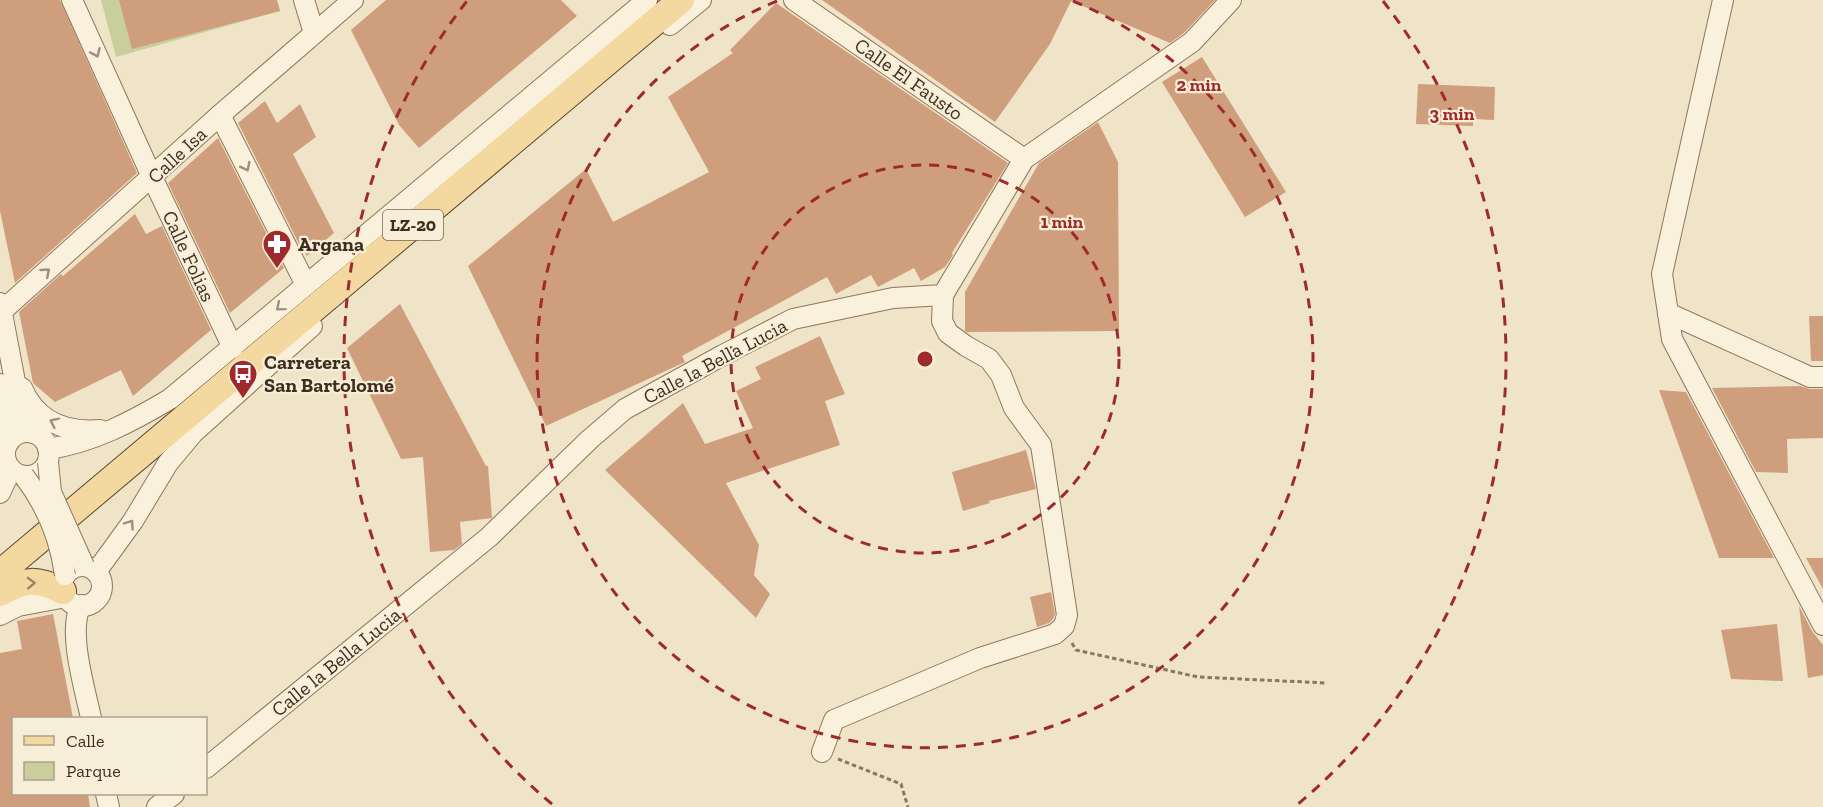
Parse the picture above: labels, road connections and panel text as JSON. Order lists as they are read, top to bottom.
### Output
{
  "streets": {
    "main road": ["LZ-20"],
    "street": [
      "Calle El Fausto",
      "Calle Isa",
      "Calle Folias",
      "Calle la Bella Lucia"
    ]
  },
  "crossings": [
    ["Calle Isa", "Calle Folias"]
  ],
  "one_way": ["Calle Isa", "Calle Folias"],
  "places": {
    "pharmacy": ["Argana"],
    "bus stop": ["Carretera San Bartolomé"]
  },
  "legend": ["Calle", "Parque"],
  "rings": ["2 min", "3 min", "1 min"]
}
